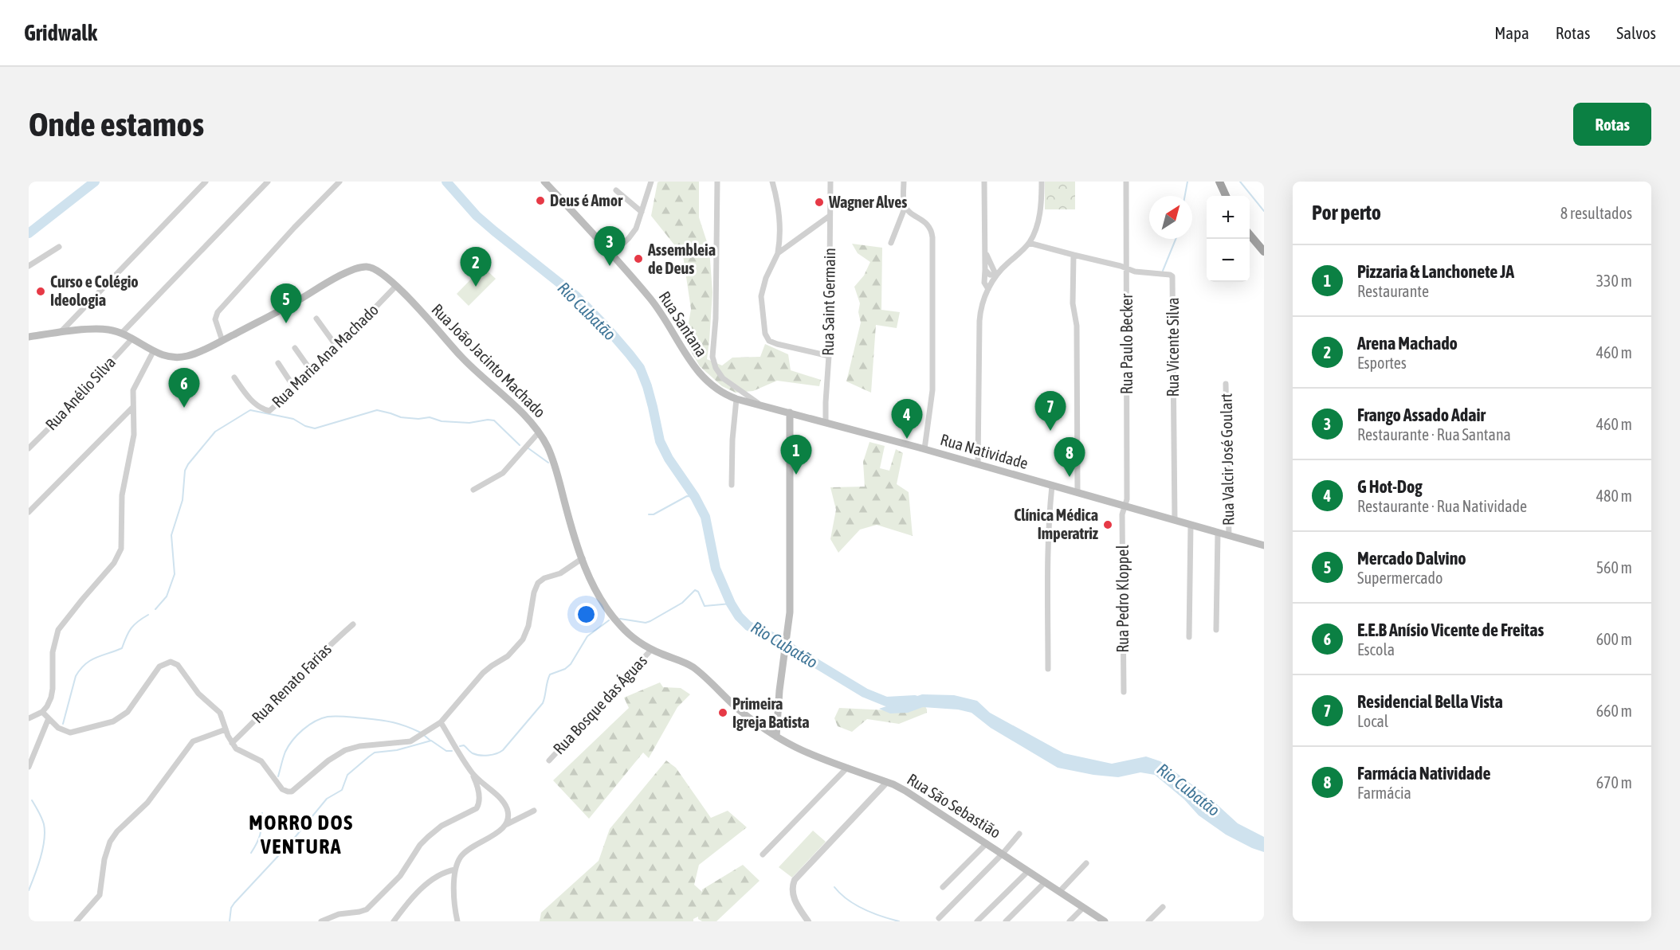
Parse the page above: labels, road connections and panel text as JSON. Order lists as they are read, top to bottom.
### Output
{
  "streets": {
    "main road": [
      "Rua Santana",
      "Rua João Jacinto Machado",
      "Rua Natividade",
      "Rua São Sebastião"
    ],
    "street": [
      "Rua Saint Germain",
      "Rua Paulo Becker",
      "Rua Vicente Silva",
      "Rua Maria Ana Machado",
      "Rua Anélio Silva",
      "Rua Valcir José Goulart",
      "Rua Pedro Kloppel",
      "Rua Renato Farias",
      "Rua Bosque das Águas"
    ]
  },
  "crossings": [
    ["Rua Saint Germain", "Rua Natividade"],
    ["Rua Santana", "Rua Natividade"],
    ["Rua Paulo Becker", "Rua Vicente Silva"],
    ["Rua Paulo Becker", "Rua Natividade"],
    ["Rua Paulo Becker", "Rua Pedro Kloppel"],
    ["Rua Vicente Silva", "Rua Natividade"],
    ["Rua Maria Ana Machado", "Rua João Jacinto Machado"],
    ["Rua João Jacinto Machado", "Rua Anélio Silva"],
    ["Rua João Jacinto Machado", "Rua Bosque das Águas"],
    ["Rua João Jacinto Machado", "Rua São Sebastião"],
    ["Rua Natividade", "Rua Valcir José Goulart"],
    ["Rua Natividade", "Rua Pedro Kloppel"]
  ],
  "districts": ["MORRO DOS VENTURA"],
  "water": ["Rio Cubatão"],
  "places": [
    "Deus é Amor",
    "Wagner Alves",
    "Assembleia de Deus",
    "Curso e Colégio Ideologia",
    "Clínica Médica Imperatriz",
    "Primeira Igreja Batista"
  ],
  "north": "top right",
  "page": {
    "header": "Gridwalk",
    "nav": ["Mapa", "Rotas", "Salvos"],
    "buttons": "Rotas",
    "title": "Onde estamos",
    "heading": ["Por perto", "8 resultados"],
    "map_buttons": ["+", "−"],
    "pins": [
      "3",
      "2",
      "5",
      "6",
      "7",
      "4",
      "1",
      "8"
    ],
    "list": [
      {
        "mark": "1",
        "name": "Pizzaria & Lanchonete JA",
        "note": "Restaurante",
        "value": "330 m"
      },
      {
        "mark": "2",
        "name": "Arena Machado",
        "note": "Esportes",
        "value": "460 m"
      },
      {
        "mark": "3",
        "name": "Frango Assado Adair",
        "note": "Restaurante · Rua Santana",
        "value": "460 m"
      },
      {
        "mark": "4",
        "name": "G Hot-Dog",
        "note": "Restaurante · Rua Natividade",
        "value": "480 m"
      },
      {
        "mark": "5",
        "name": "Mercado Dalvino",
        "note": "Supermercado",
        "value": "560 m"
      },
      {
        "mark": "6",
        "name": "E.E.B Anísio Vicente de Freitas",
        "note": "Escola",
        "value": "600 m"
      },
      {
        "mark": "7",
        "name": "Residencial Bella Vista",
        "note": "Local",
        "value": "660 m"
      },
      {
        "mark": "8",
        "name": "Farmácia Natividade",
        "note": "Farmácia",
        "value": "670 m"
      }
    ]
  }
}
